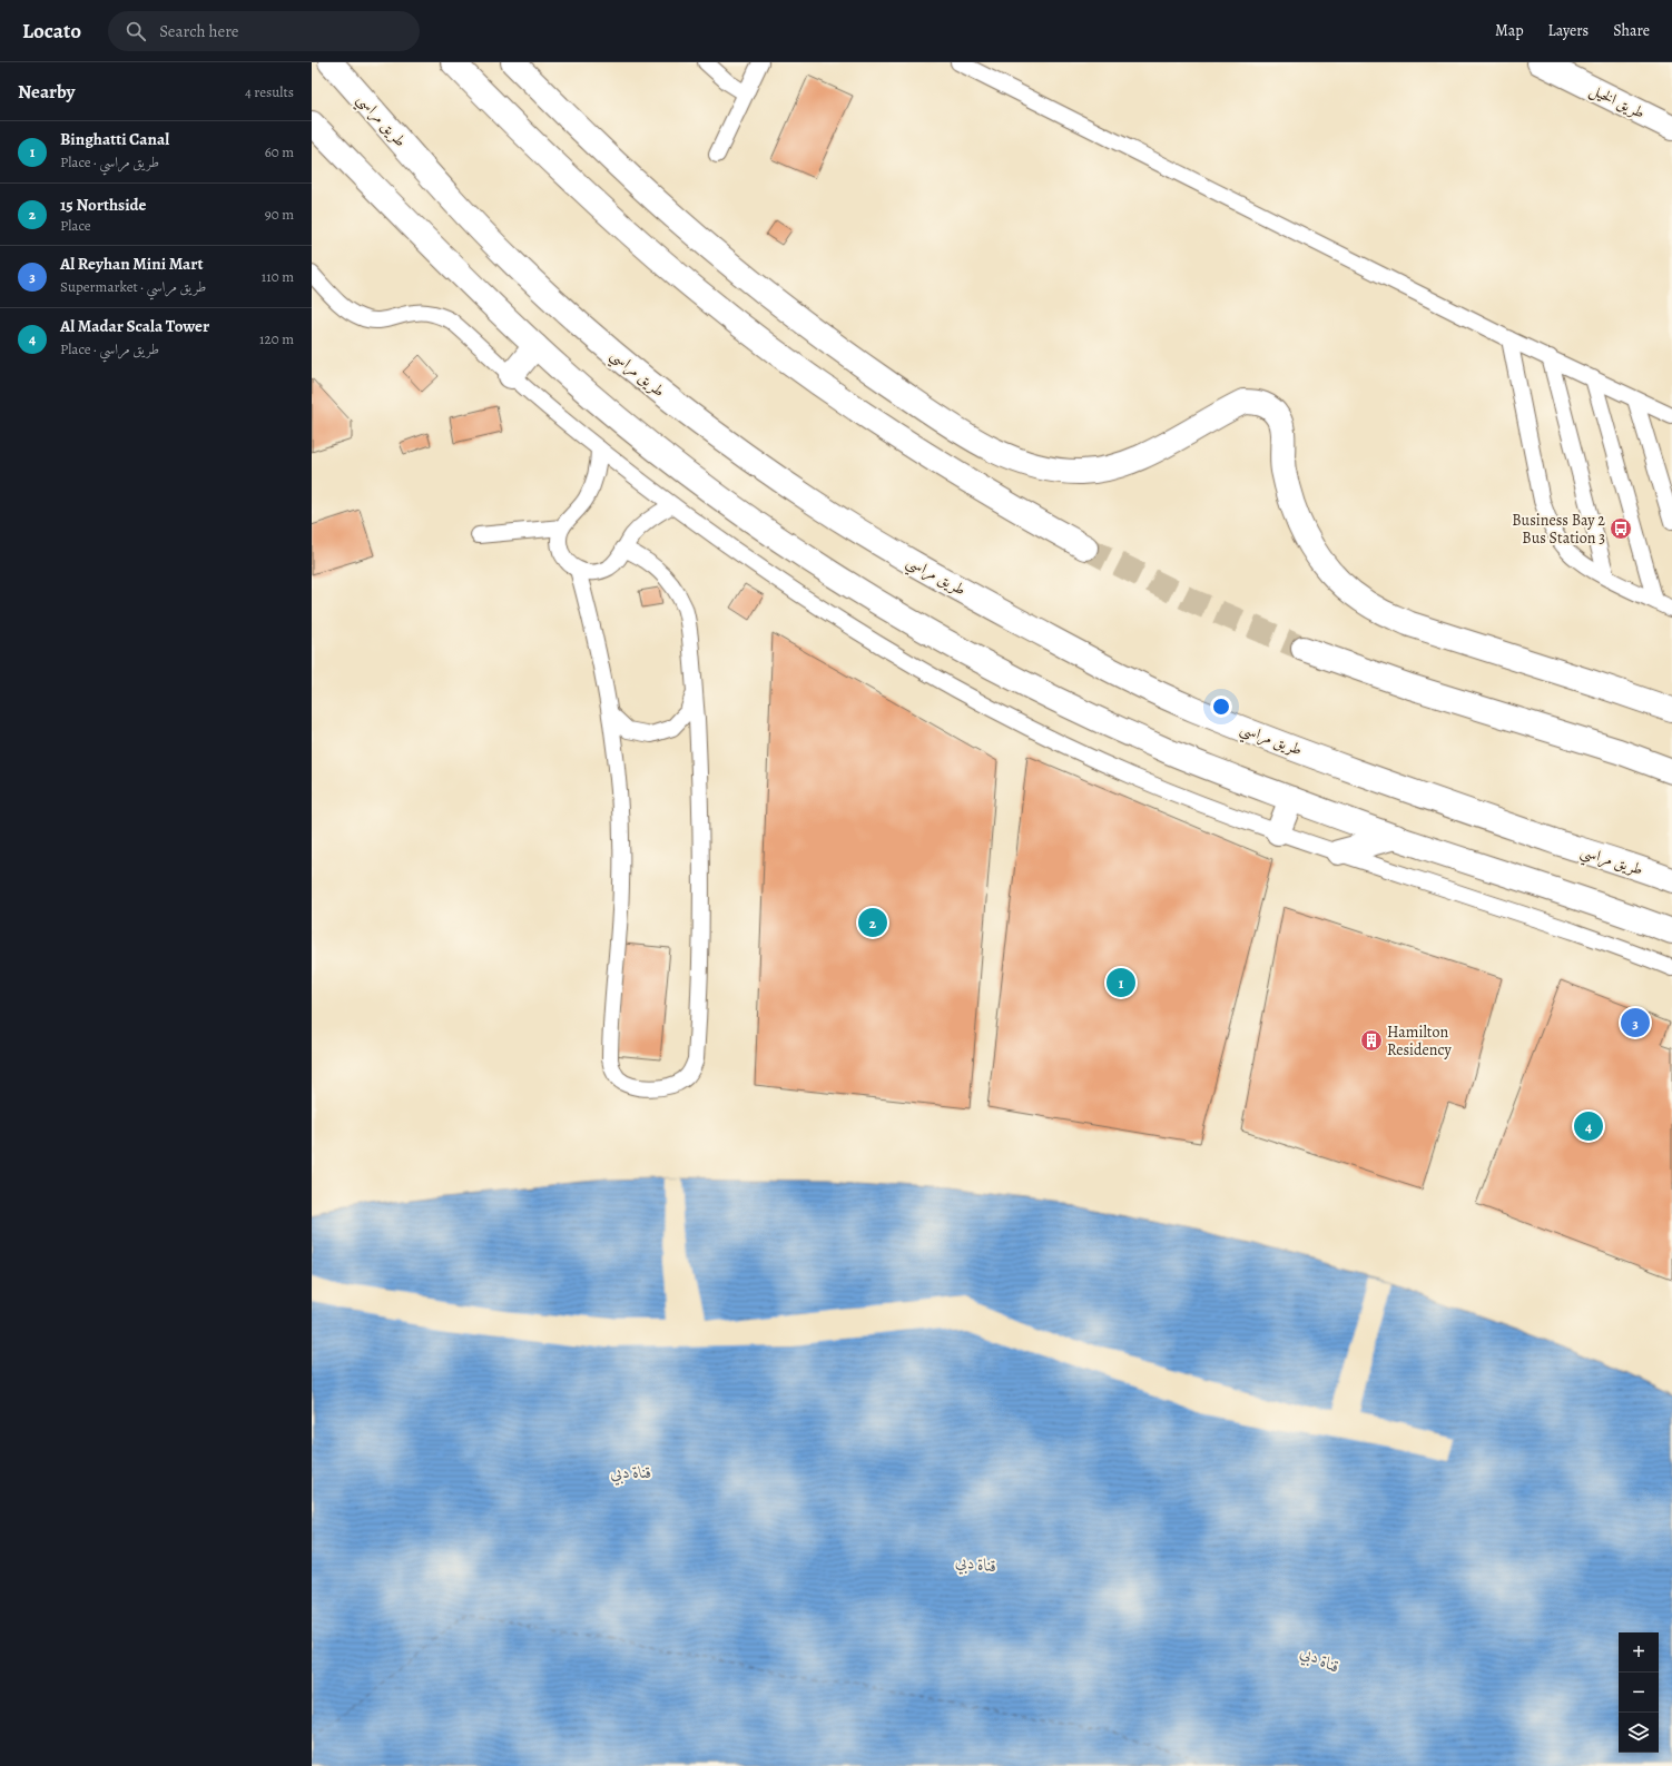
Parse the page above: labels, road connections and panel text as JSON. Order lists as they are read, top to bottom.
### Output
{
  "streets": {
    "main road": ["طريق الخيل", "طريق مراسي"]
  },
  "water": ["قناة دبي"],
  "places": {
    "bus stop": ["Business Bay 2 Bus Station 3"],
    "building": ["Hamilton Residency"]
  },
  "page": {
    "header": "Locato",
    "search": "Search here",
    "nav": ["Map", "Layers", "Share"],
    "heading": ["Nearby", "4 results"],
    "list": [
      {
        "mark": "1",
        "name": "Binghatti Canal",
        "note": "Place · طريق مراسي",
        "value": "60 m"
      },
      {
        "mark": "2",
        "name": "15 Northside",
        "note": "Place",
        "value": "90 m"
      },
      {
        "mark": "3",
        "name": "Al Reyhan Mini Mart",
        "note": "Supermarket · طريق مراسي",
        "value": "110 m"
      },
      {
        "mark": "4",
        "name": "Al Madar Scala Tower",
        "note": "Place · طريق مراسي",
        "value": "120 m"
      }
    ],
    "pins": [
      "2",
      "1",
      "3",
      "4"
    ],
    "map_buttons": ["+", "−"]
  }
}
